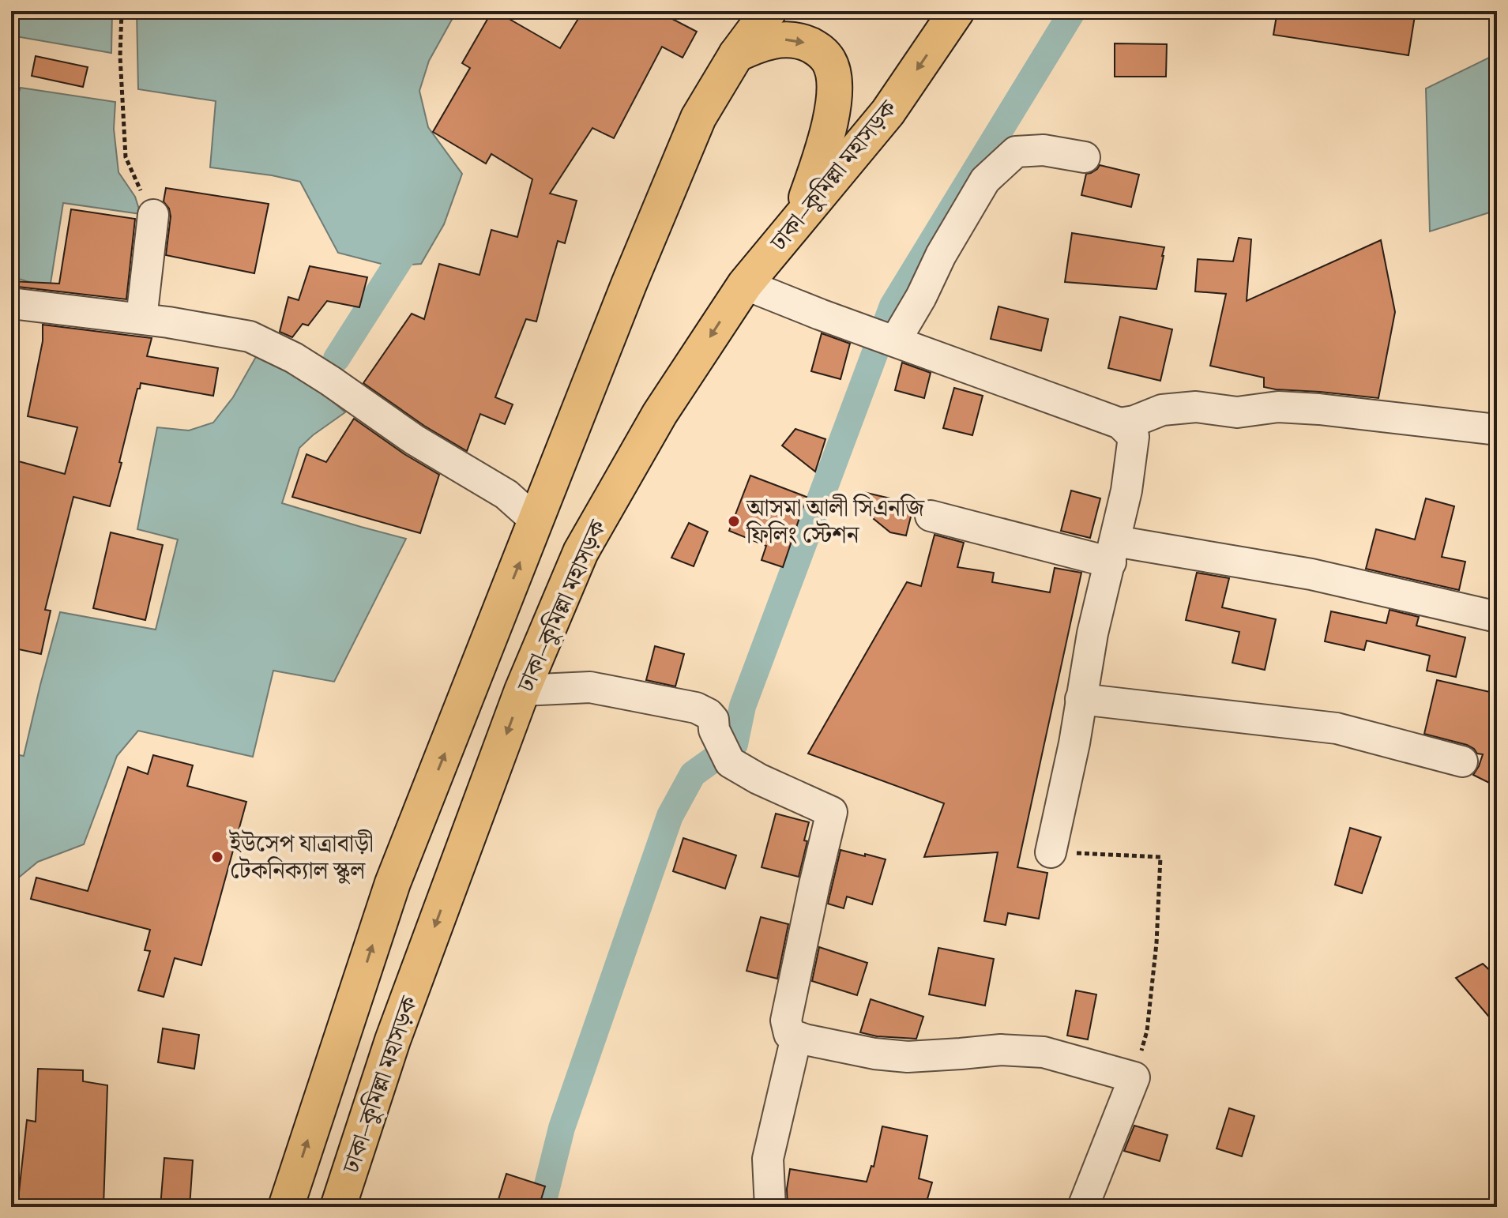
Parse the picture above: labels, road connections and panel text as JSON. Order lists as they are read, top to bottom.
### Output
{
  "streets": {
    "highway": ["ঢাকা–কুমিল্লা মহাসড়ক"]
  },
  "places": ["আসমা আলী সিএনজি ফিলিং স্টেশন", "ইউসেপ যাত্রাবাড়ী টেকনিক্যাল স্কুল"]
}
